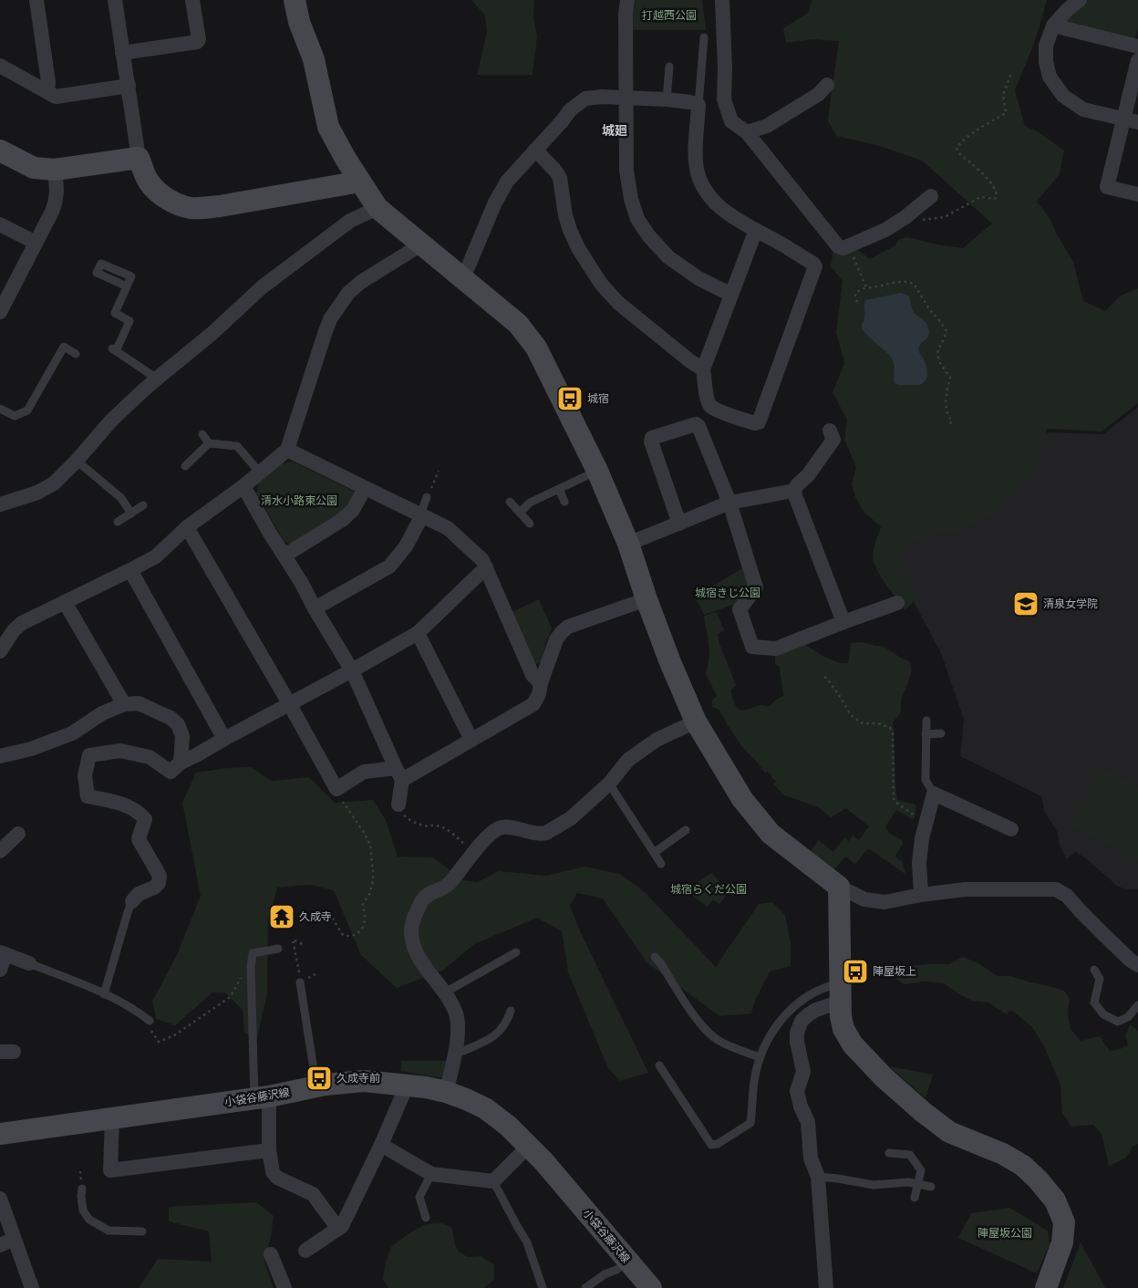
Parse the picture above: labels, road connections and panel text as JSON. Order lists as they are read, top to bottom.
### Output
{
  "streets": {
    "street": ["小袋谷藤沢線"]
  },
  "districts": ["城廻"],
  "parks": [
    "打越西公園",
    "清水小路東公園",
    "城宿きじ公園",
    "城宿らくだ公園",
    "陣屋坂公園"
  ],
  "places": {
    "bus stop": ["城宿", "陣屋坂上", "久成寺前"],
    "school or university": ["清泉女学院"],
    "temple": ["久成寺"]
  }
}
